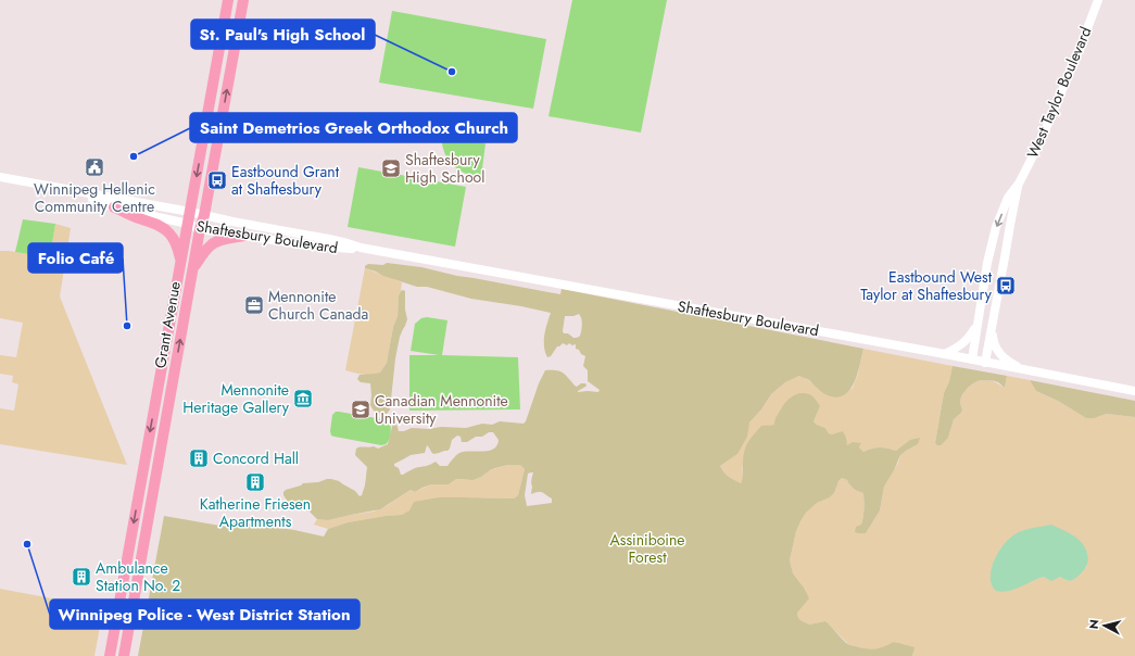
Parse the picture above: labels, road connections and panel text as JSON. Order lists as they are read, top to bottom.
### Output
{
  "streets": {
    "main road": ["Grant Avenue"],
    "street": ["West Taylor Boulevard", "Shaftesbury Boulevard"]
  },
  "crossings": [
    ["West Taylor Boulevard", "Shaftesbury Boulevard"],
    ["Shaftesbury Boulevard", "Grant Avenue"]
  ],
  "parks": ["Assiniboine Forest"],
  "places": {
    "other": [
      "St. Paul's High School",
      "Saint Demetrios Greek Orthodox Church",
      "Folio Café",
      "Winnipeg Police - West District Station"
    ],
    "public building": ["Winnipeg Hellenic Community Centre"],
    "school or university": ["Shaftesbury High School", "Canadian Mennonite University"],
    "bus stop": ["Eastbound Grant at Shaftesbury", "Eastbound West Taylor at Shaftesbury"],
    "office": ["Mennonite Church Canada"],
    "museum": ["Mennonite Heritage Gallery"],
    "building": ["Concord Hall", "Katherine Friesen Apartments", "Ambulance Station No. 2"]
  },
  "north": "left"
}
